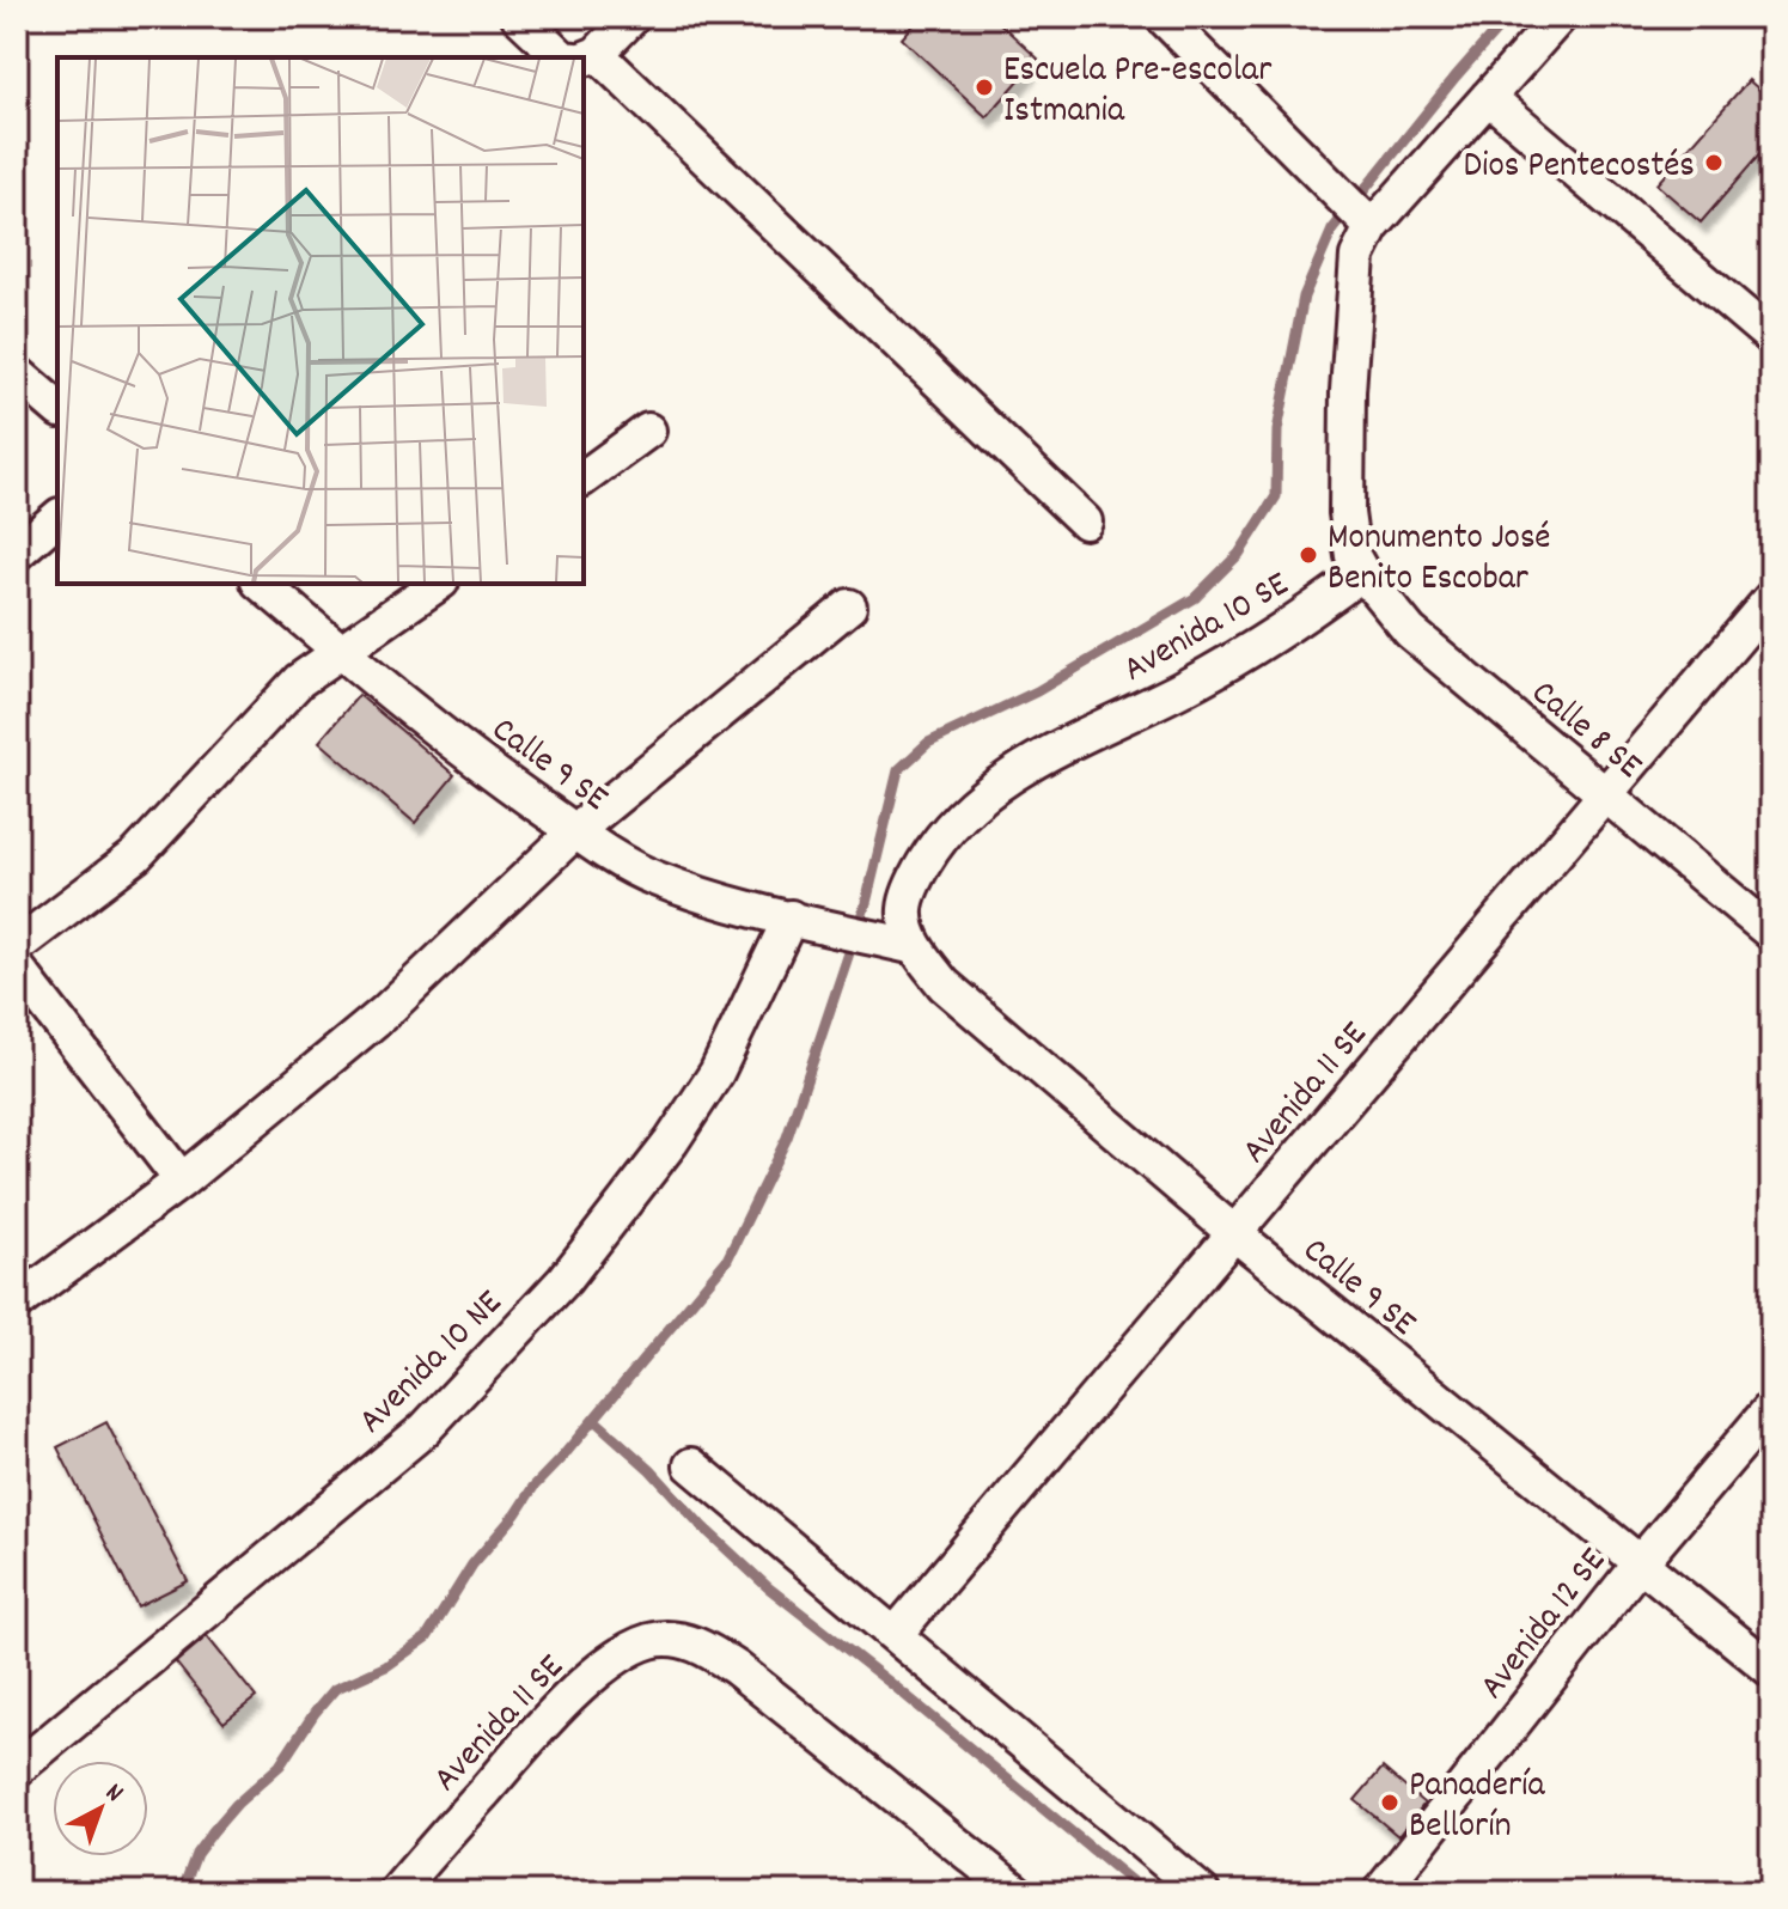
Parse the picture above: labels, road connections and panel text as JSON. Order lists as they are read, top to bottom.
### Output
{
  "streets": {
    "street": [
      "Avenida 10 SE",
      "Calle 8 SE",
      "Calle 9 SE",
      "Avenida 11 SE",
      "Avenida 10 NE",
      "Avenida 12 SE"
    ]
  },
  "crossings": [
    ["Avenida 10 SE", "Calle 8 SE"],
    ["Avenida 10 SE", "Calle 9 SE"],
    ["Calle 8 SE", "Avenida 11 SE"],
    ["Calle 9 SE", "Avenida 11 SE"],
    ["Calle 9 SE", "Avenida 10 NE"],
    ["Calle 9 SE", "Avenida 12 SE"]
  ],
  "places": [
    "Escuela Pre-escolar Istmania",
    "Dios Pentecostés",
    "Monumento José Benito Escobar",
    "Panadería Bellorín"
  ],
  "north": "top right"
}
